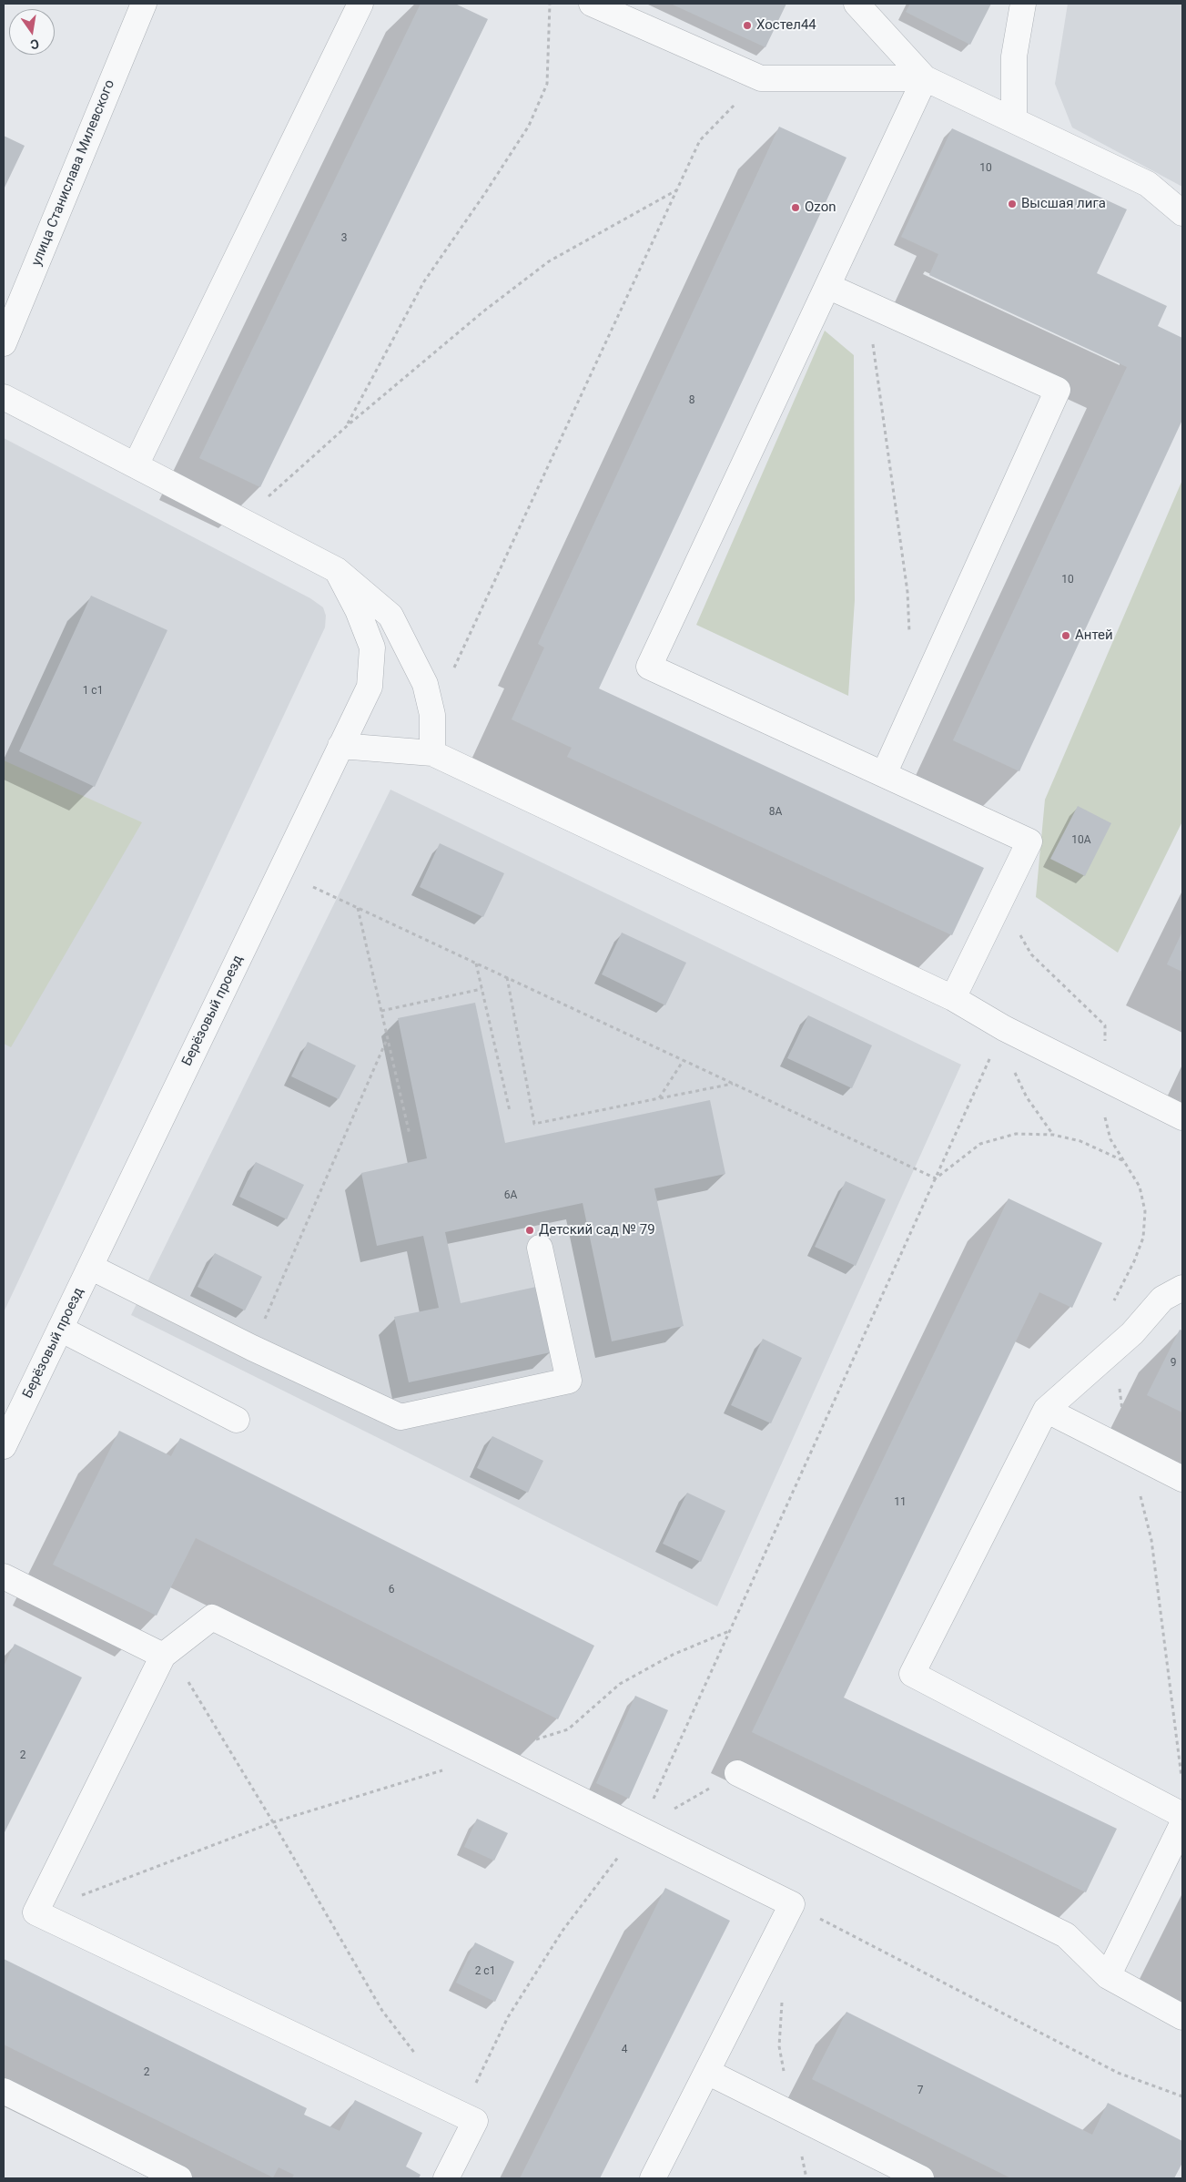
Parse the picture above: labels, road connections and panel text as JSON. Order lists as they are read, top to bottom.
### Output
{
  "streets": {
    "street": ["улица Станислава Милевского", "Берёзовый проезд"]
  },
  "places": [
    "Хостел44",
    "Высшая лига",
    "Ozon",
    "Антей",
    "Детский сад № 79"
  ],
  "house_numbers": [
    "10",
    "3",
    "8",
    "10",
    "1 с1",
    "8А",
    "10А",
    "6А",
    "9",
    "11",
    "6",
    "2",
    "2 с1",
    "4",
    "2",
    "7"
  ],
  "north": "bottom"
}
